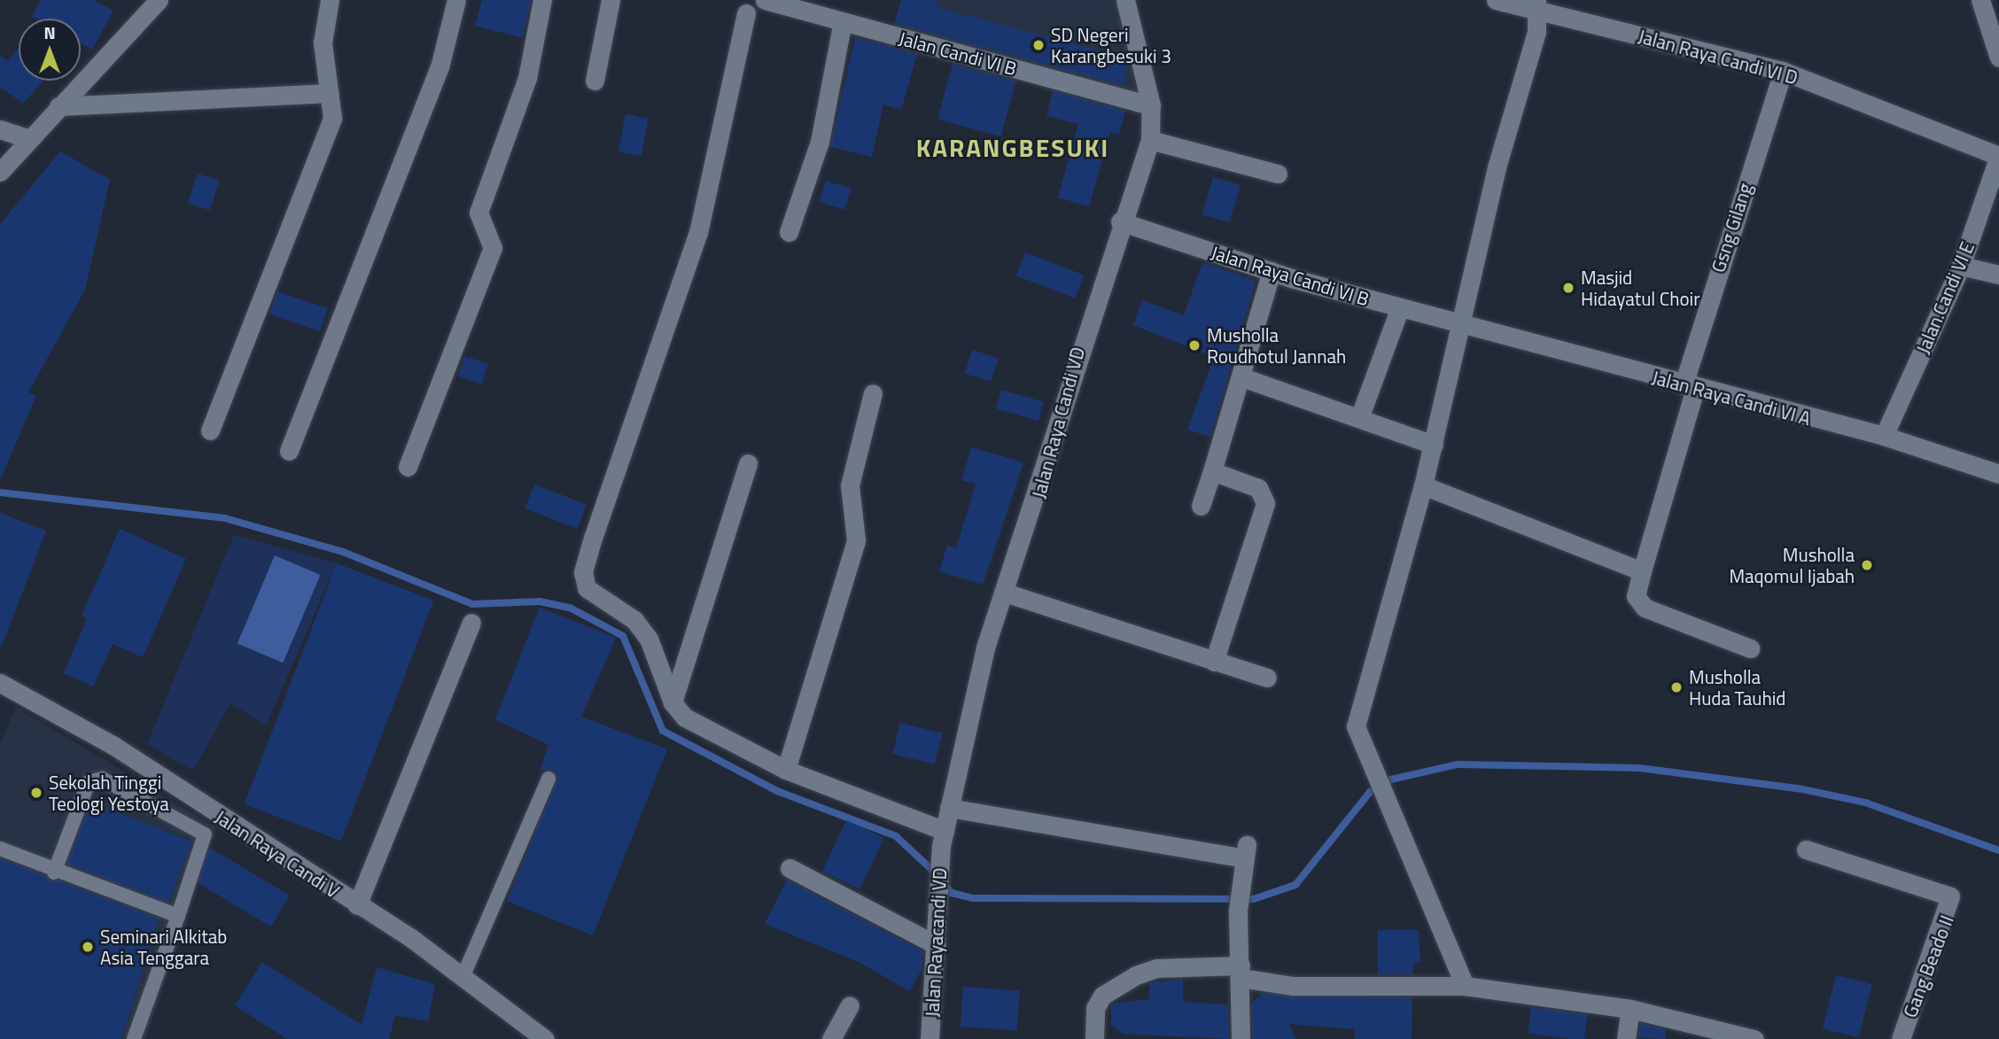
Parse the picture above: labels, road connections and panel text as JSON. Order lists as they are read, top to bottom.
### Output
{
  "streets": {
    "street": [
      "Jalan Candi VI B",
      "Jalan Raya Candi VI D",
      "Gsng Gilang",
      "Jalan Raya Candi VI B",
      "Jalan.Candi VI E",
      "Jalan Raya Candi VI A",
      "Jalan Raya Candi VD",
      "Jalan Raya Candi V",
      "Jalan Rayacandi VD",
      "Gang Beado II"
    ]
  },
  "crossings": [
    ["Jalan Candi VI B", "Jalan Raya Candi VD"],
    ["Jalan Raya Candi VI D", "Gsng Gilang"],
    ["Jalan Raya Candi VI D", "Jalan.Candi VI E"],
    ["Gsng Gilang", "Jalan Raya Candi VI A"],
    ["Jalan Raya Candi VI B", "Jalan Raya Candi VI A"],
    ["Jalan Raya Candi VI B", "Jalan Raya Candi VD"],
    ["Jalan.Candi VI E", "Jalan Raya Candi VI A"],
    ["Jalan Raya Candi VD", "Jalan Rayacandi VD"]
  ],
  "districts": ["KARANGBESUKI"],
  "places": [
    "SD Negeri Karangbesuki 3",
    "Masjid Hidayatul Choir",
    "Musholla Roudhotul Jannah",
    "Musholla Maqomul Ijabah",
    "Musholla Huda Tauhid",
    "Sekolah Tinggi Teologi Yestoya",
    "Seminari Alkitab Asia Tenggara"
  ],
  "north": "top"
}
